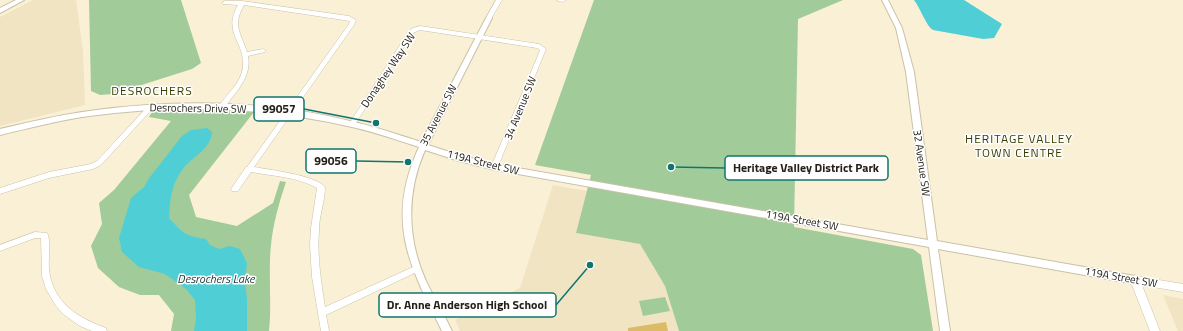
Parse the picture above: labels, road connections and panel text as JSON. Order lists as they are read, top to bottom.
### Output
{
  "streets": {
    "street": [
      "Donaghey Way SW",
      "Desrochers Drive SW",
      "34 Avenue SW",
      "35 Avenue SW",
      "119A Street SW",
      "32 Avenue SW"
    ]
  },
  "crossings": [
    ["Donaghey Way SW", "Desrochers Drive SW"],
    ["Donaghey Way SW", "34 Avenue SW"],
    ["Donaghey Way SW", "35 Avenue SW"],
    ["Desrochers Drive SW", "35 Avenue SW"],
    ["Desrochers Drive SW", "119A Street SW"],
    ["34 Avenue SW", "35 Avenue SW"],
    ["34 Avenue SW", "119A Street SW"],
    ["35 Avenue SW", "119A Street SW"],
    ["119A Street SW", "32 Avenue SW"]
  ],
  "districts": ["DESROCHERS", "HERITAGE VALLEY TOWN CENTRE"],
  "water": ["Desrochers Lake"],
  "places": [
    "99057",
    "99056",
    "Heritage Valley District Park",
    "Dr. Anne Anderson High School"
  ]
}
